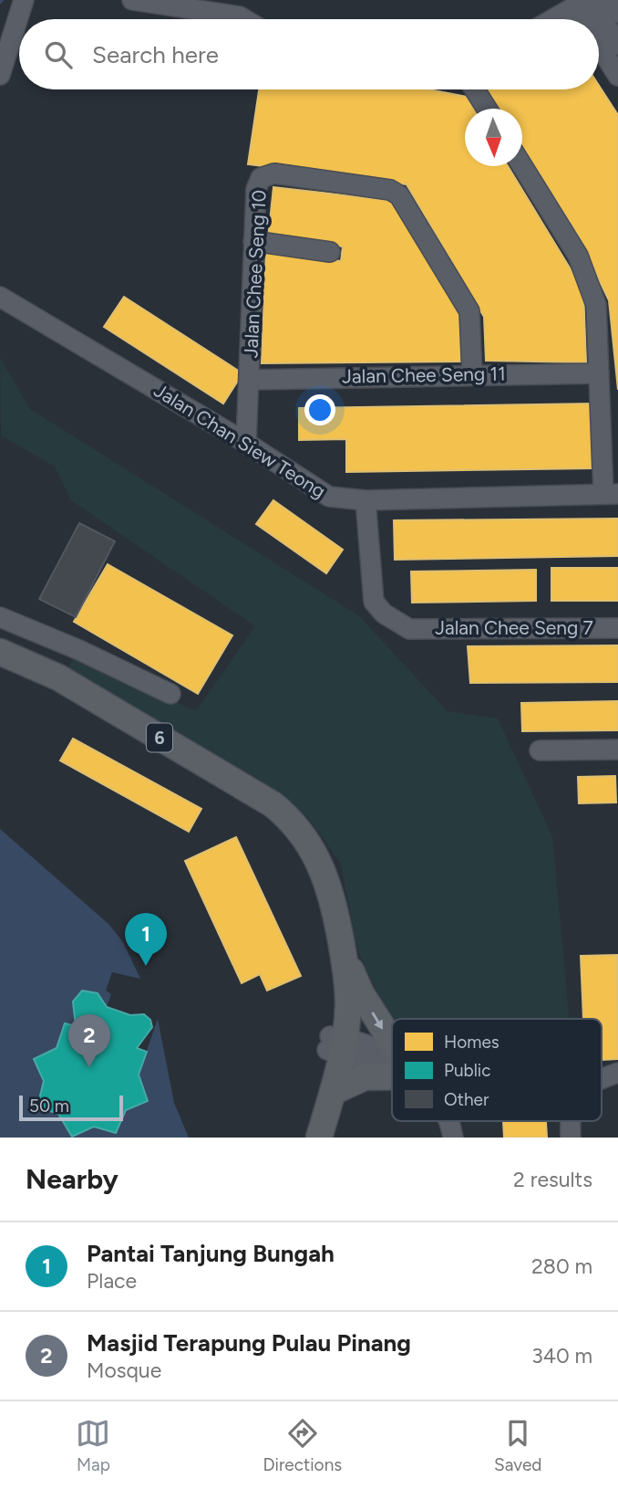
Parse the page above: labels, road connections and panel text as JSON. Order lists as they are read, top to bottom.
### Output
{
  "streets": {
    "main road": ["6"],
    "street": [
      "Jalan Chee Seng 10",
      "Jalan Chee Seng 11",
      "Jalan Chan Siew Teong",
      "Jalan Chee Seng 7"
    ]
  },
  "crossings": [
    ["Jalan Chee Seng 10", "Jalan Chee Seng 11"],
    ["Jalan Chee Seng 10", "Jalan Chan Siew Teong"],
    ["Jalan Chan Siew Teong", "Jalan Chee Seng 7"]
  ],
  "legend": ["Homes", "Public", "Other"],
  "scale_bar": "50 m",
  "north": "bottom",
  "page": {
    "search": "Search here",
    "pins": ["1", "2"],
    "scale": "50 m",
    "heading": ["Nearby", "2 results"],
    "list": [
      {
        "mark": "1",
        "name": "Pantai Tanjung Bungah",
        "note": "Place",
        "value": "280 m"
      },
      {
        "mark": "2",
        "name": "Masjid Terapung Pulau Pinang",
        "note": "Mosque",
        "value": "340 m"
      }
    ],
    "nav": ["Map", "Directions", "Saved"]
  }
}
